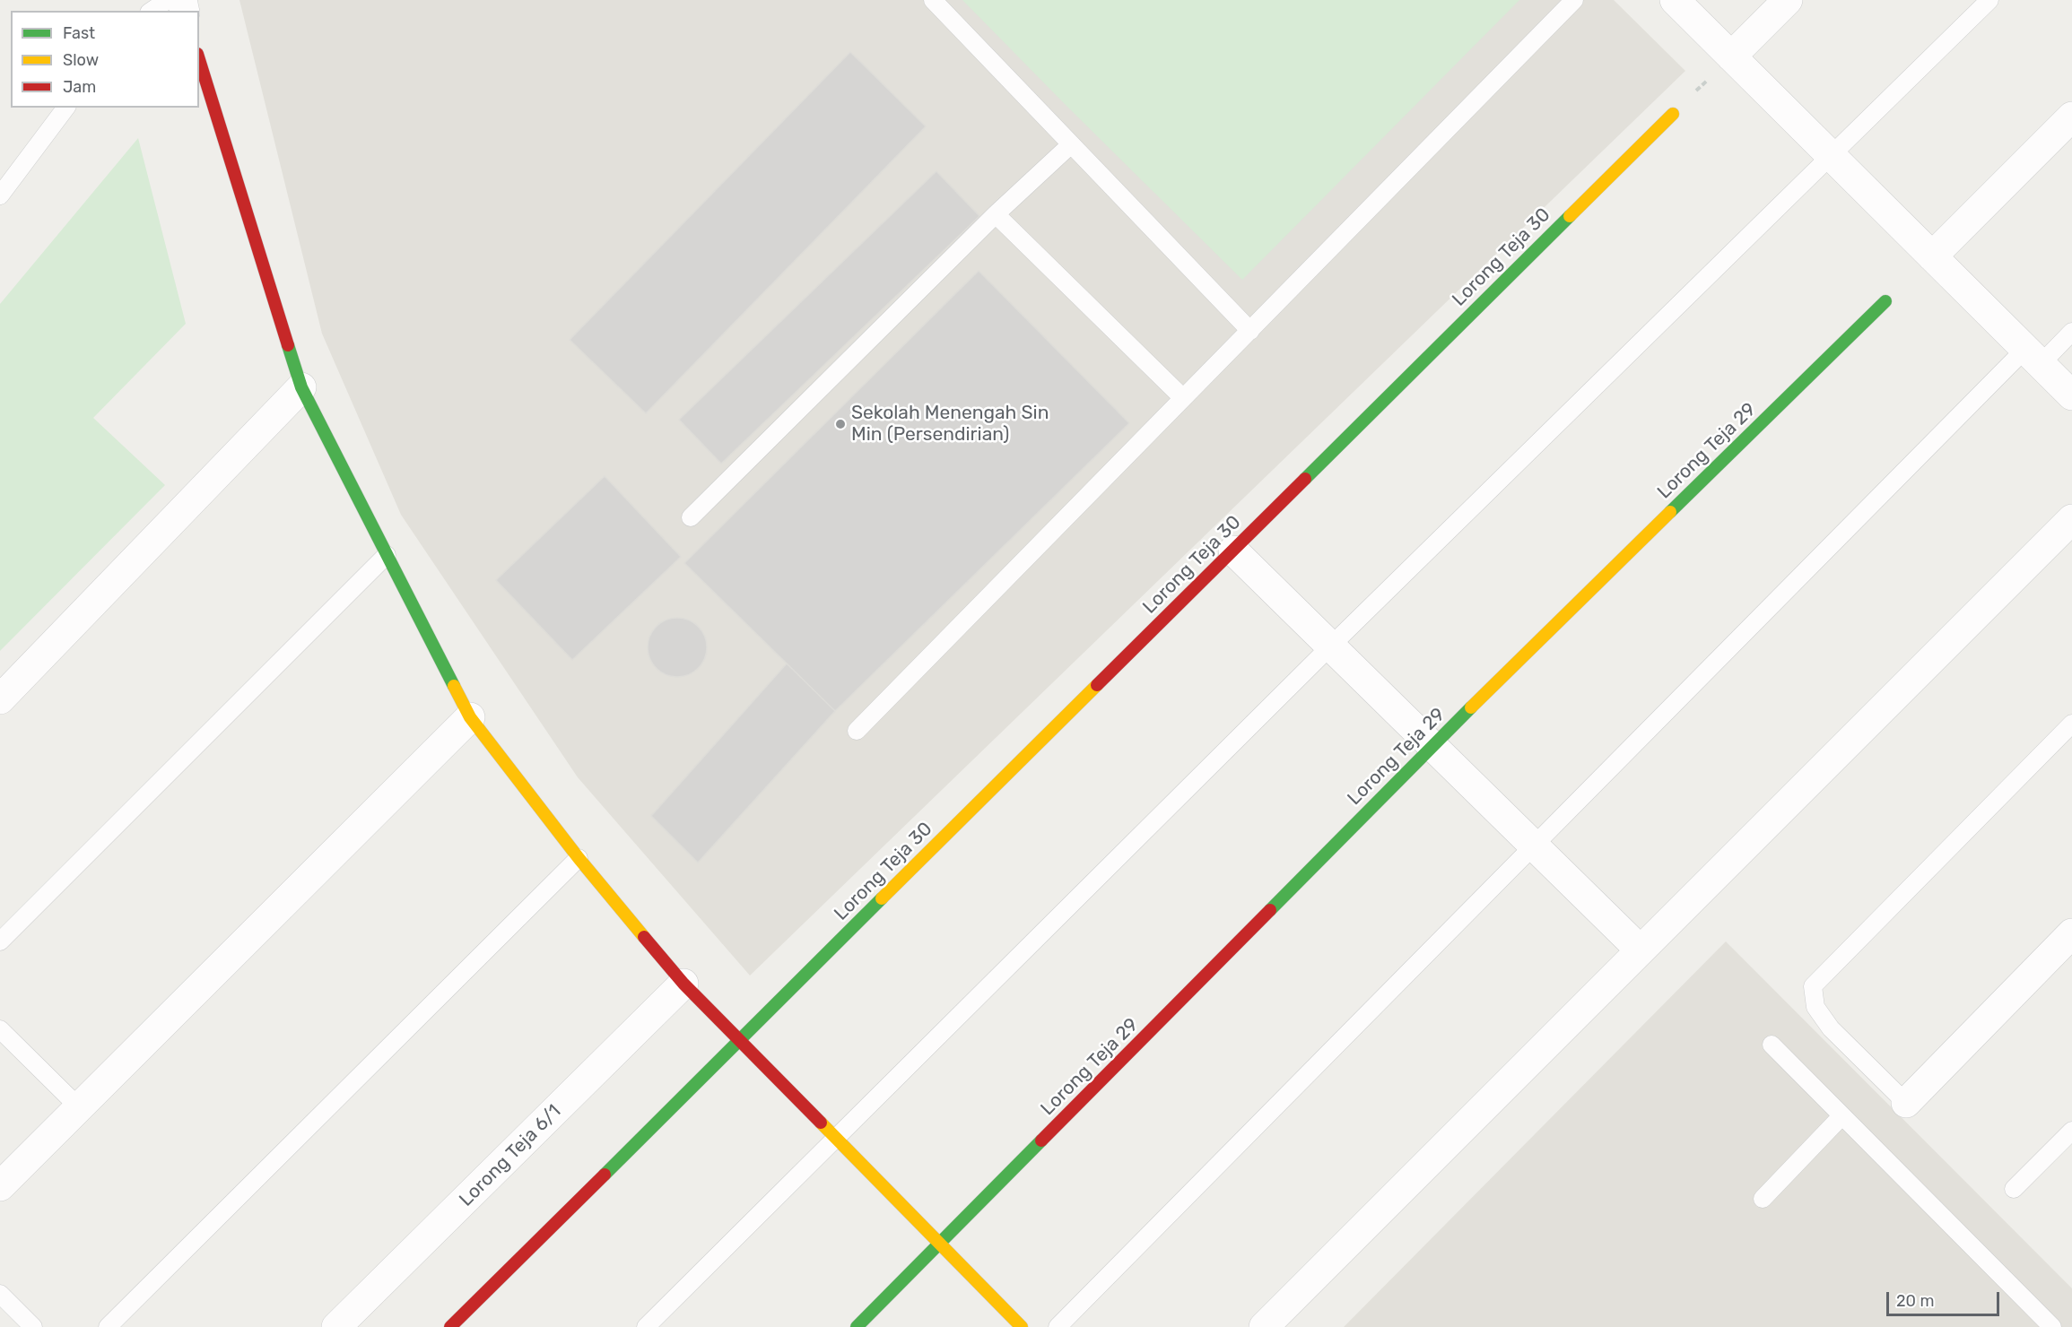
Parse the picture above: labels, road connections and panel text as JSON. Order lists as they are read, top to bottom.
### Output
{
  "streets": {
    "street": ["Lorong Teja 30", "Lorong Teja 29", "Lorong Teja 6/1"]
  },
  "places": ["Sekolah Menengah Sin Min (Persendirian)"],
  "legend": ["Fast", "Slow", "Jam"],
  "scale_bar": "20 m"
}
